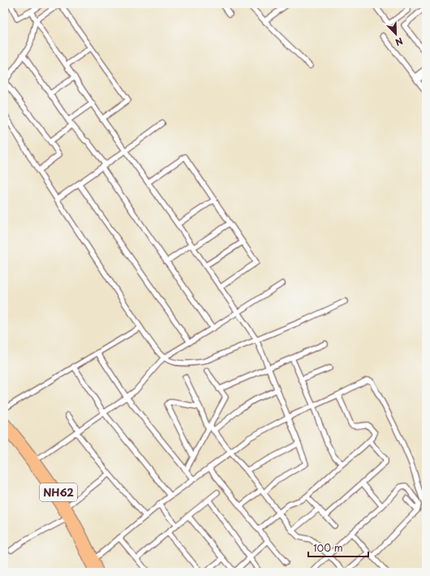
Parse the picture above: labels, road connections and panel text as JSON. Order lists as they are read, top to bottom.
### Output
{
  "streets": {
    "highway": ["NH62"]
  },
  "scale_bar": "100 m",
  "north": "bottom right"
}
